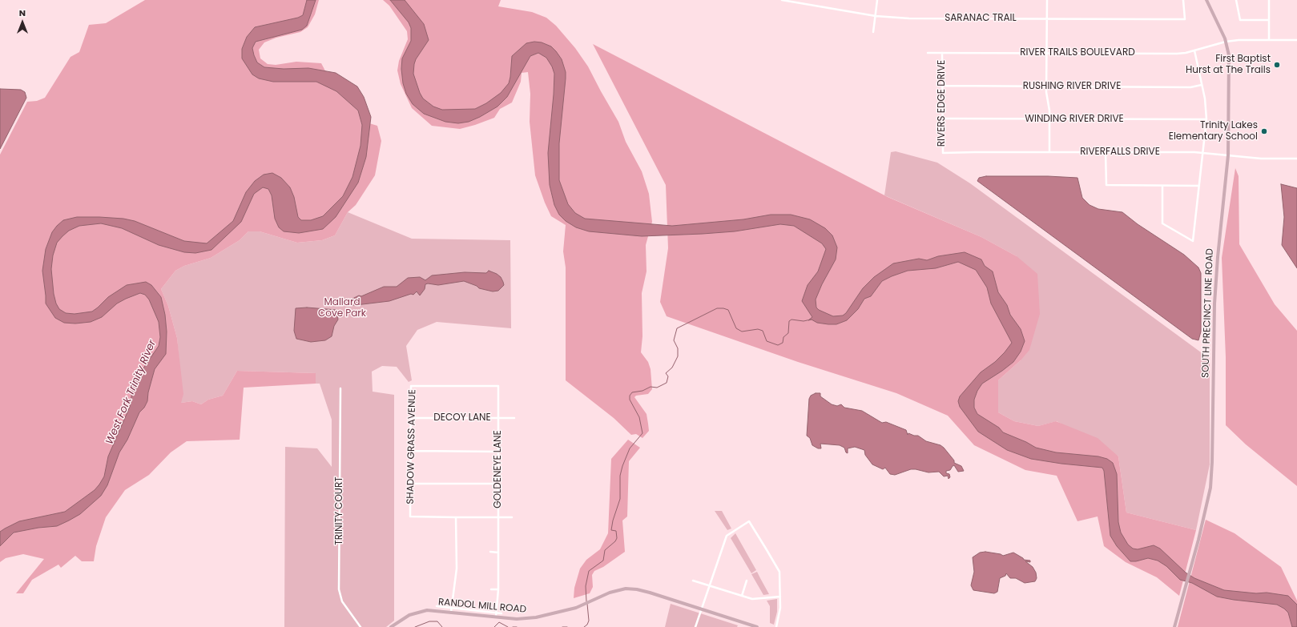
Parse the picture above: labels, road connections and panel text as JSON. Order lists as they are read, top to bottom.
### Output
{
  "streets": {
    "main road": ["SOUTH PRECINCT LINE ROAD", "RANDOL MILL ROAD"],
    "street": [
      "SARANAC TRAIL",
      "RIVER TRAILS BOULEVARD",
      "RUSHING RIVER DRIVE",
      "RIVERS EDGE DRIVE",
      "WINDING RIVER DRIVE",
      "RIVERFALLS DRIVE",
      "DECOY LANE",
      "SHADOW GRASS AVENUE",
      "GOLDENEYE LANE",
      "TRINITY COURT"
    ]
  },
  "crossings": [
    ["RIVER TRAILS BOULEVARD", "RIVERS EDGE DRIVE"],
    ["RIVER TRAILS BOULEVARD", "SOUTH PRECINCT LINE ROAD"],
    ["RUSHING RIVER DRIVE", "RIVERS EDGE DRIVE"],
    ["RIVERS EDGE DRIVE", "WINDING RIVER DRIVE"],
    ["RIVERS EDGE DRIVE", "RIVERFALLS DRIVE"],
    ["RIVERFALLS DRIVE", "SOUTH PRECINCT LINE ROAD"],
    ["DECOY LANE", "SHADOW GRASS AVENUE"],
    ["DECOY LANE", "GOLDENEYE LANE"],
    ["SHADOW GRASS AVENUE", "GOLDENEYE LANE"],
    ["GOLDENEYE LANE", "RANDOL MILL ROAD"]
  ],
  "water": ["West Fork Trinity River"],
  "parks": ["Mallard Cove Park"],
  "places": ["First Baptist Hurst at The Trails", "Trinity Lakes Elementary School"],
  "north": "top"
}
